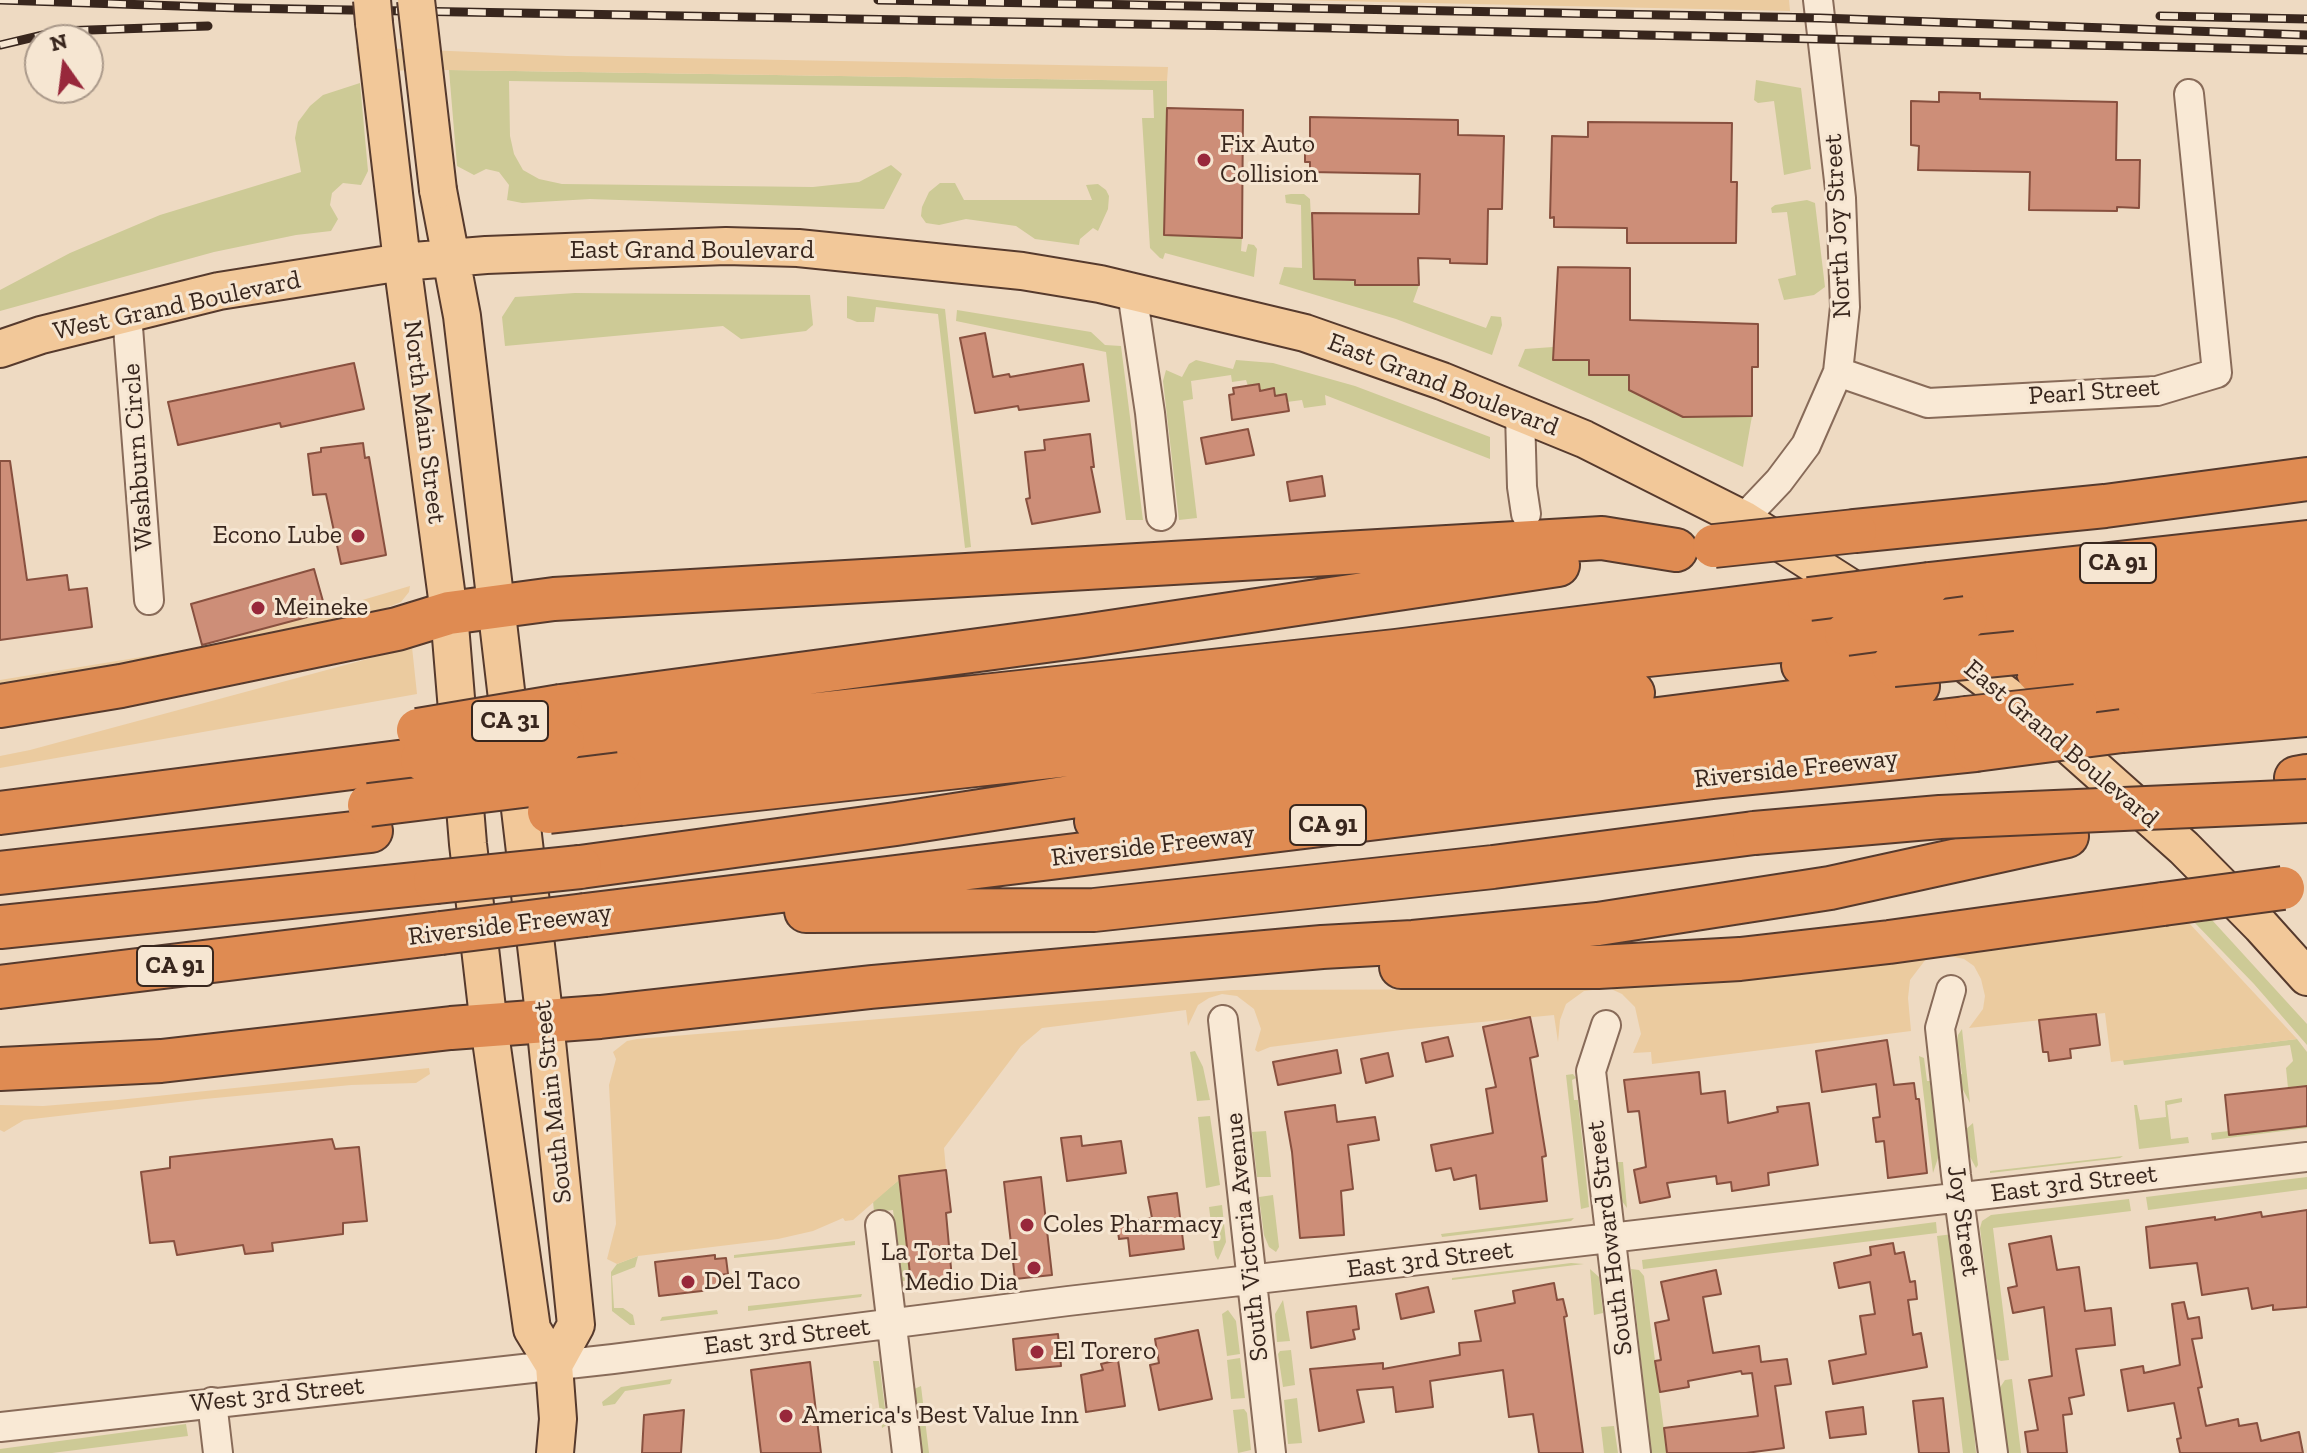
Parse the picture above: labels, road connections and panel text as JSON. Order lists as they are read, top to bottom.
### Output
{
  "streets": {
    "highway": ["CA 91", "Riverside Freeway"],
    "main road": [
      "East Grand Boulevard",
      "West Grand Boulevard",
      "North Main Street",
      "CA 31",
      "South Main Street"
    ],
    "street": [
      "North Joy Street",
      "Pearl Street",
      "Washburn Circle",
      "East 3rd Street",
      "Joy Street",
      "South Victoria Avenue",
      "South Howard Street",
      "West 3rd Street"
    ]
  },
  "crossings": [
    ["North Joy Street", "East Grand Boulevard"],
    ["North Joy Street", "Pearl Street"],
    ["East Grand Boulevard", "West Grand Boulevard"],
    ["East Grand Boulevard", "North Main Street"],
    ["West Grand Boulevard", "North Main Street"],
    ["West Grand Boulevard", "Washburn Circle"],
    ["North Main Street", "South Main Street"],
    ["South Main Street", "East 3rd Street"],
    ["South Main Street", "West 3rd Street"],
    ["East 3rd Street", "Joy Street"],
    ["East 3rd Street", "South Victoria Avenue"],
    ["East 3rd Street", "South Howard Street"],
    ["East 3rd Street", "West 3rd Street"]
  ],
  "places": [
    "Fix Auto Collision",
    "Econo Lube",
    "Meineke",
    "Coles Pharmacy",
    "La Torta Del Medio Dia",
    "Del Taco",
    "El Torero",
    "America's Best Value Inn"
  ],
  "north": "top"
}
